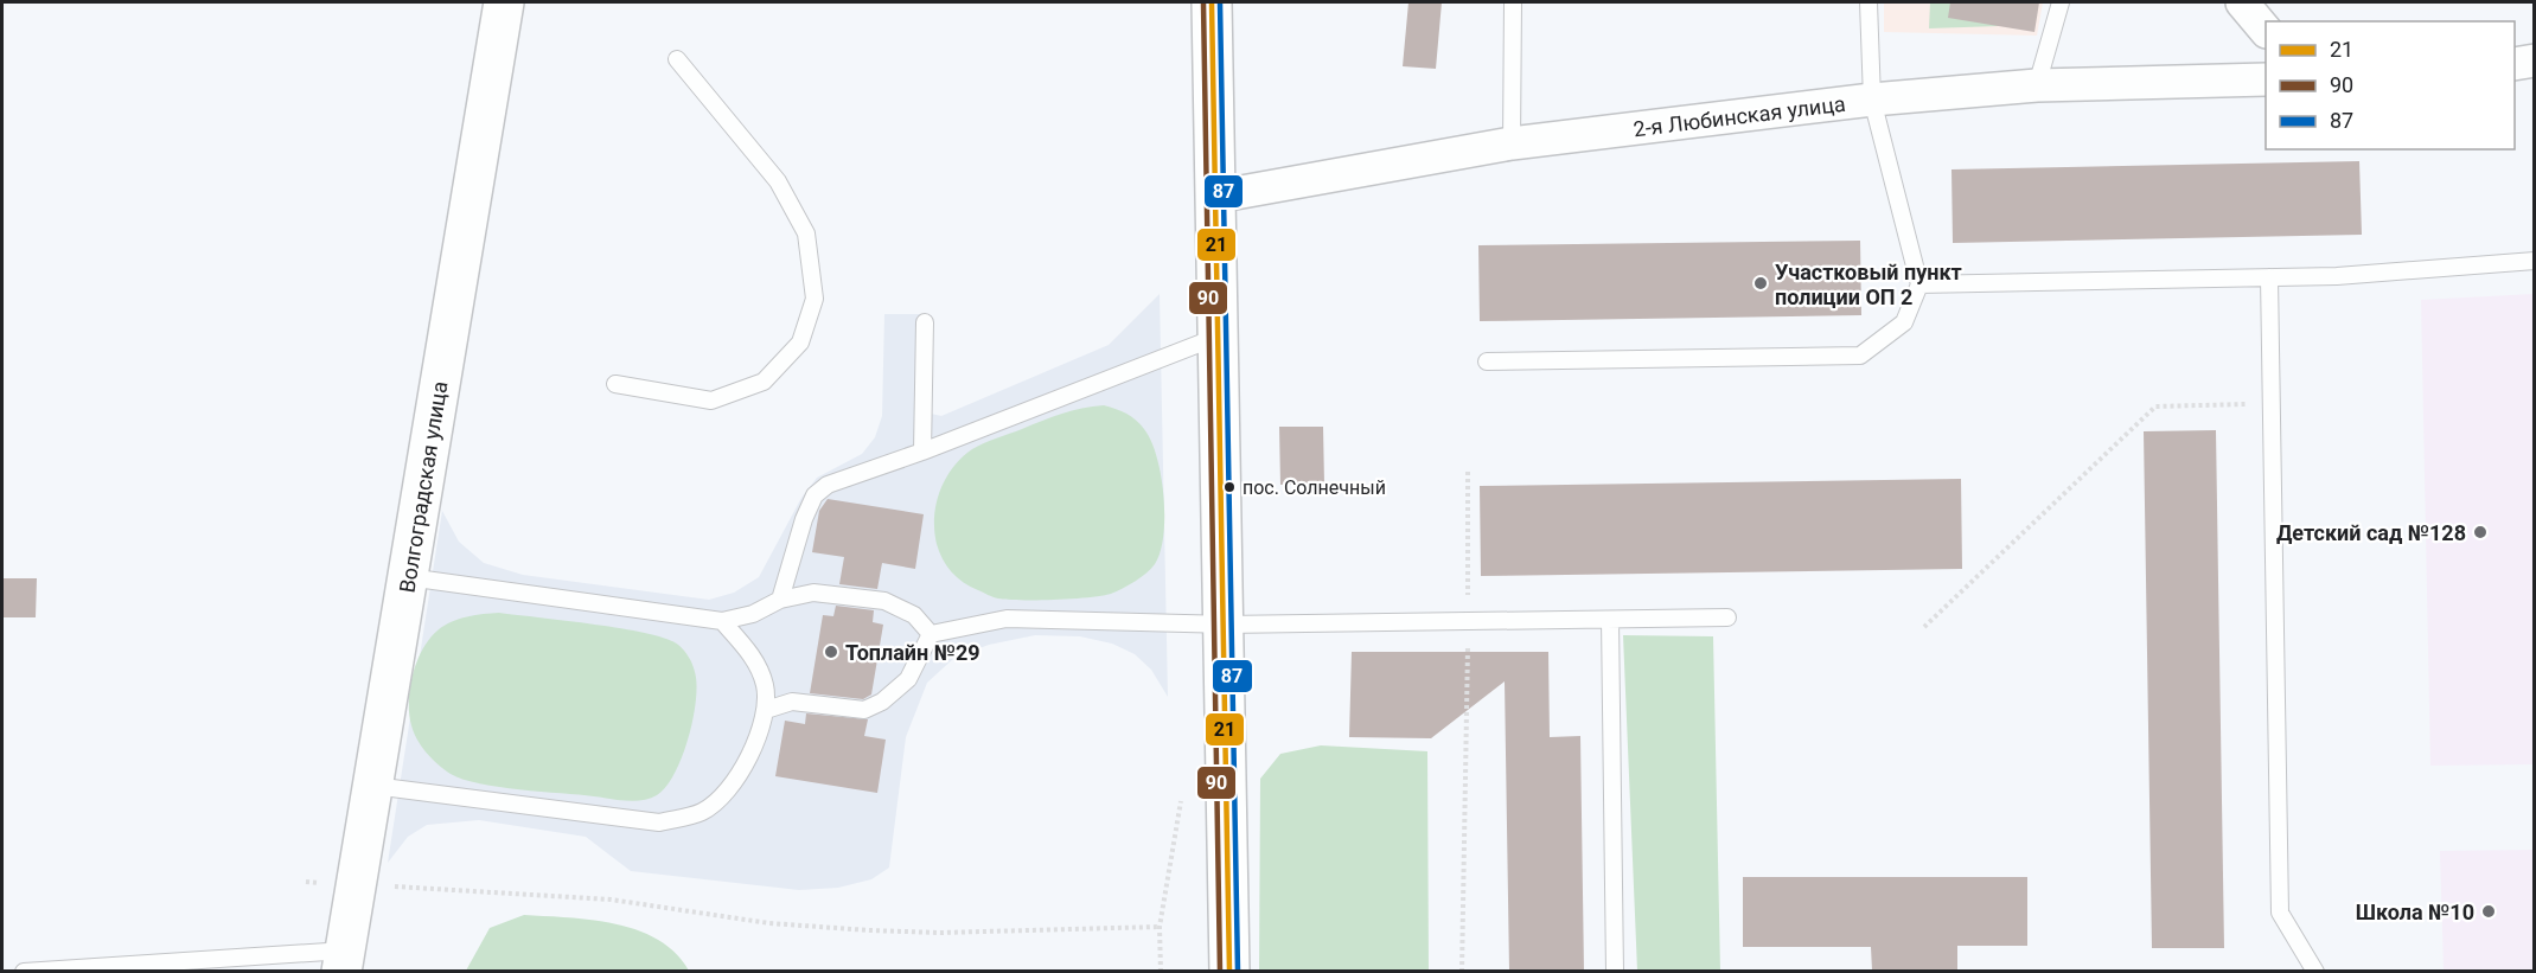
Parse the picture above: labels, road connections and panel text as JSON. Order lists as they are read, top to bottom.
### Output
{
  "streets": {
    "main road": ["Волгоградская улица"],
    "street": ["2-я Любинская улица"]
  },
  "places": [
    "Участковый пункт полиции ОП 2",
    "пос. Солнечный",
    "Детский сад №128",
    "Топлайн №29",
    "Школа №10"
  ],
  "lines": ["transit line 21", "transit line 90", "transit line 87"],
  "legend": ["21", "90", "87"]
}
